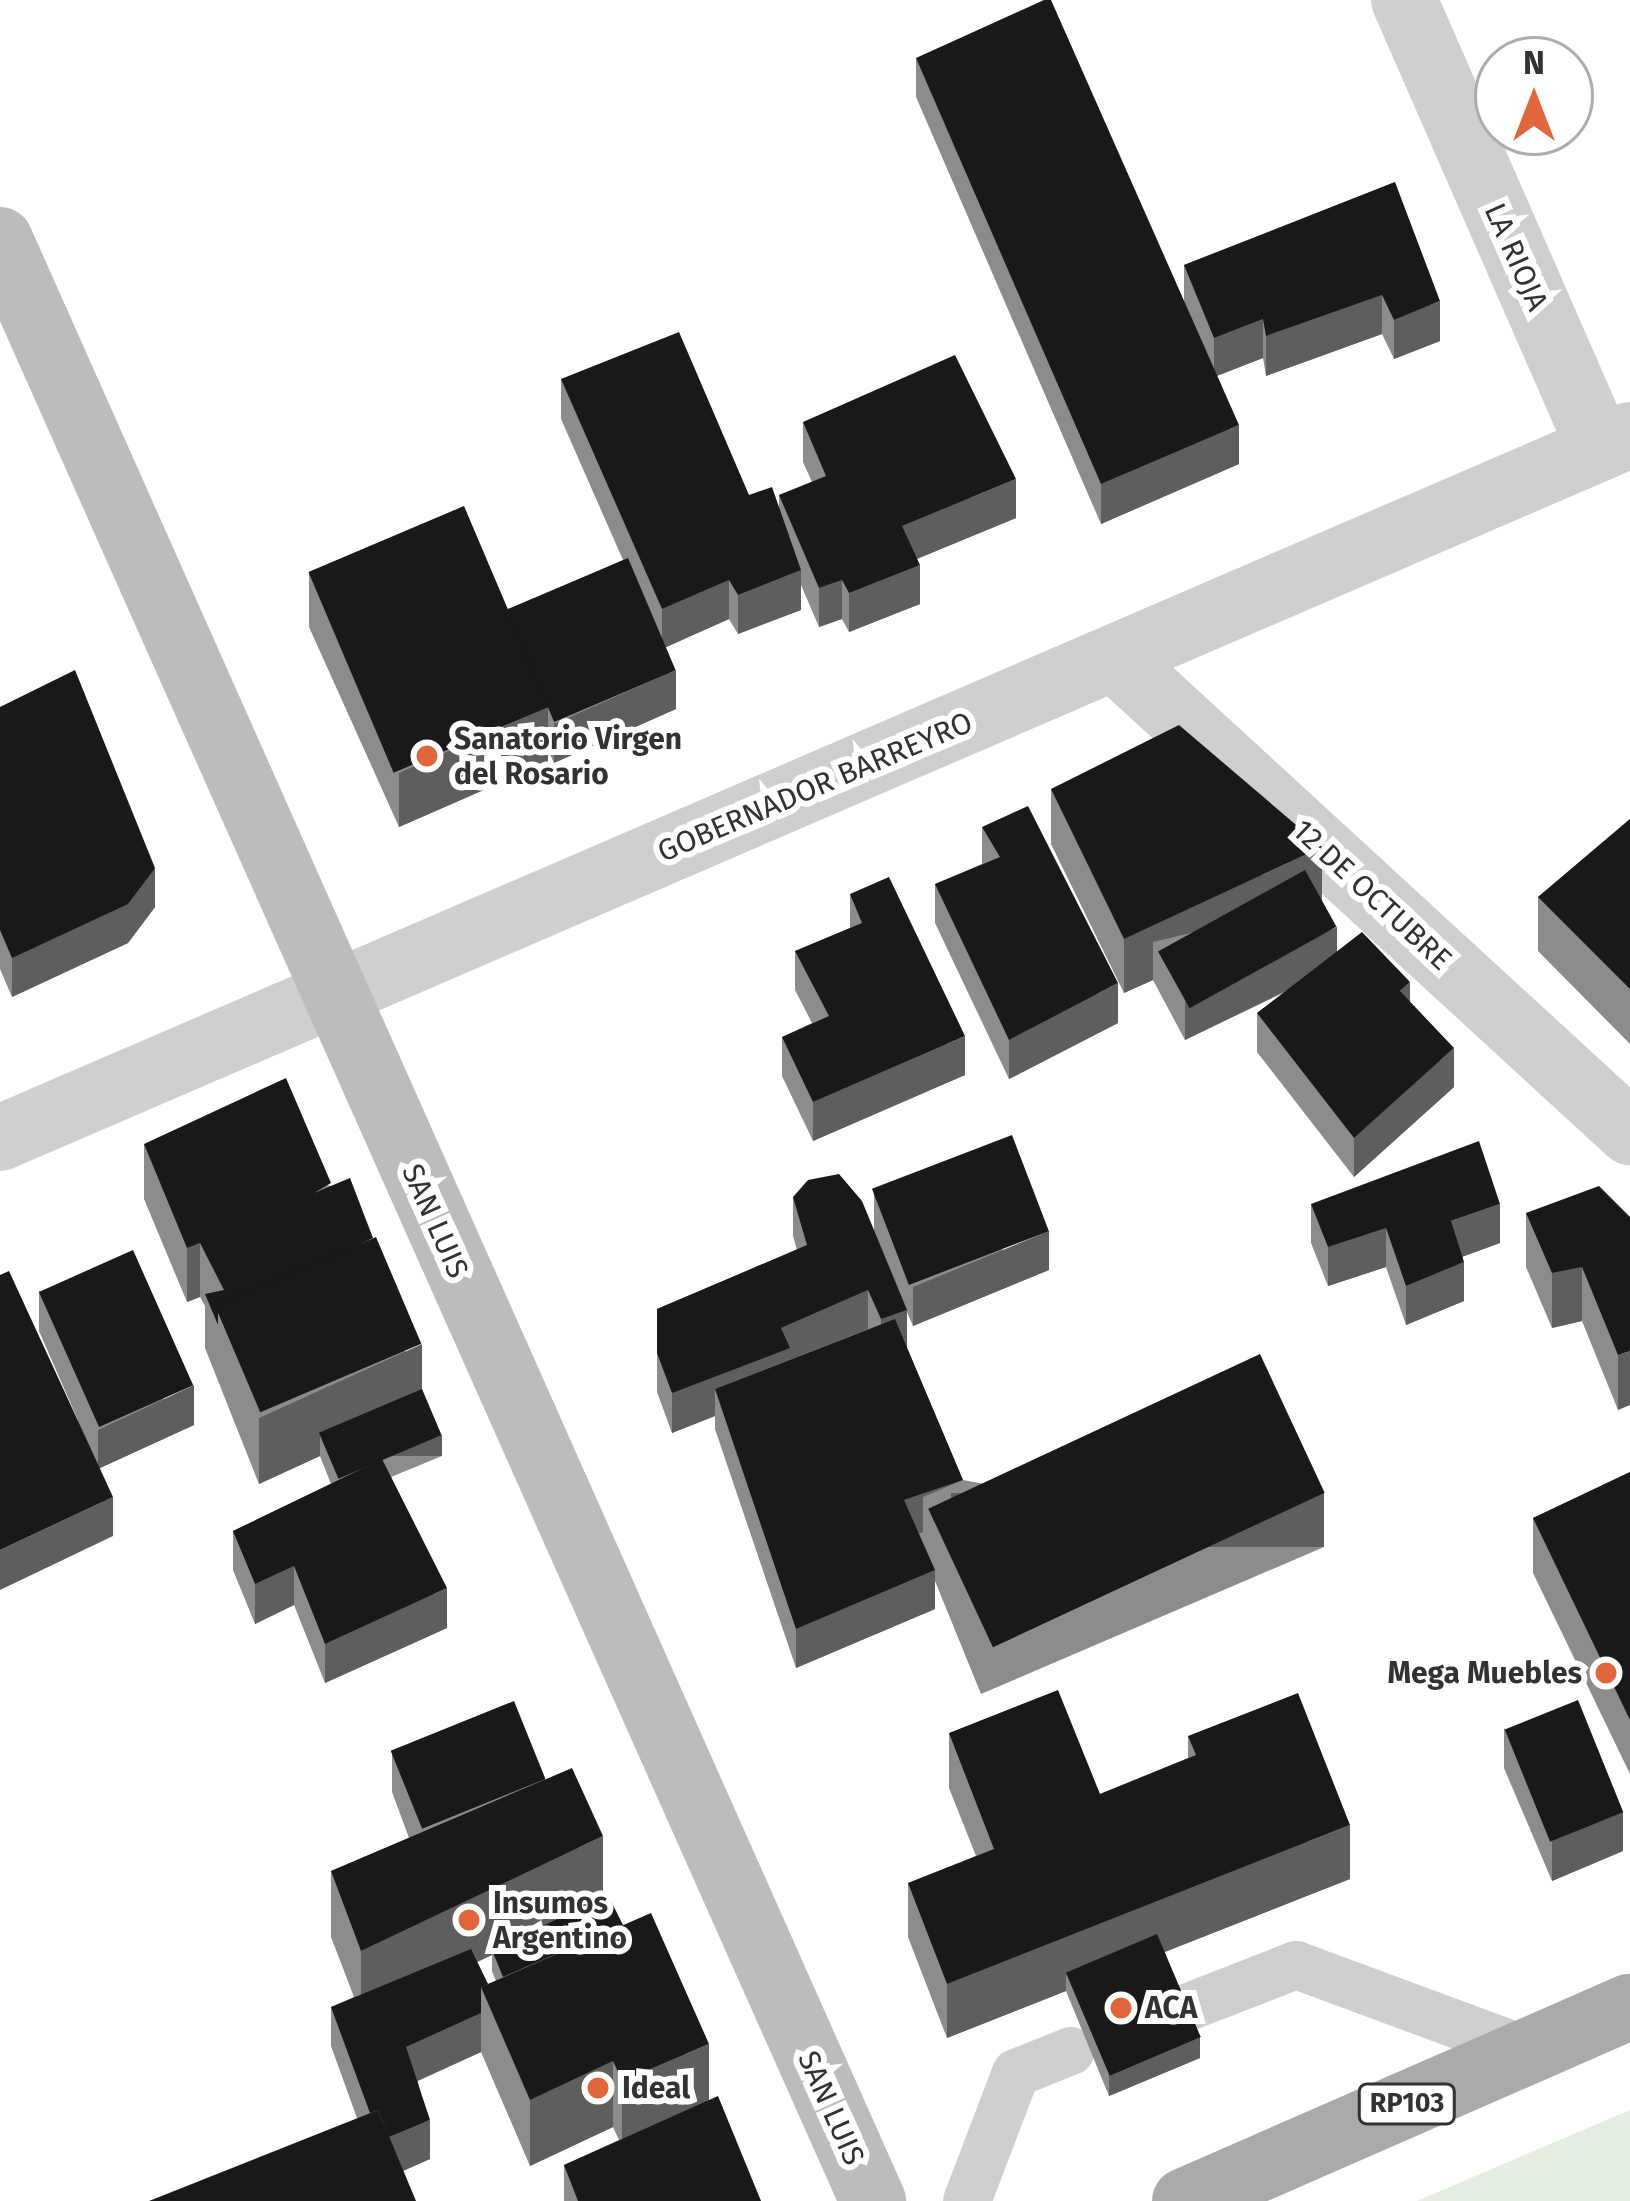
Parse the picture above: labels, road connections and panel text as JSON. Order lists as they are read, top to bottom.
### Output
{
  "streets": {
    "main road": ["SAN LUIS", "RP103"],
    "street": ["LA RIOJA", "GOBERNADOR BARREYRO", "12 DE OCTUBRE"]
  },
  "crossings": [
    ["LA RIOJA", "GOBERNADOR BARREYRO"],
    ["GOBERNADOR BARREYRO", "12 DE OCTUBRE"],
    ["GOBERNADOR BARREYRO", "SAN LUIS"]
  ],
  "places": [
    "Sanatorio Virgen del Rosario",
    "Mega Muebles",
    "Insumos Argentino",
    "ACA",
    "Ideal"
  ],
  "north": "top"
}
